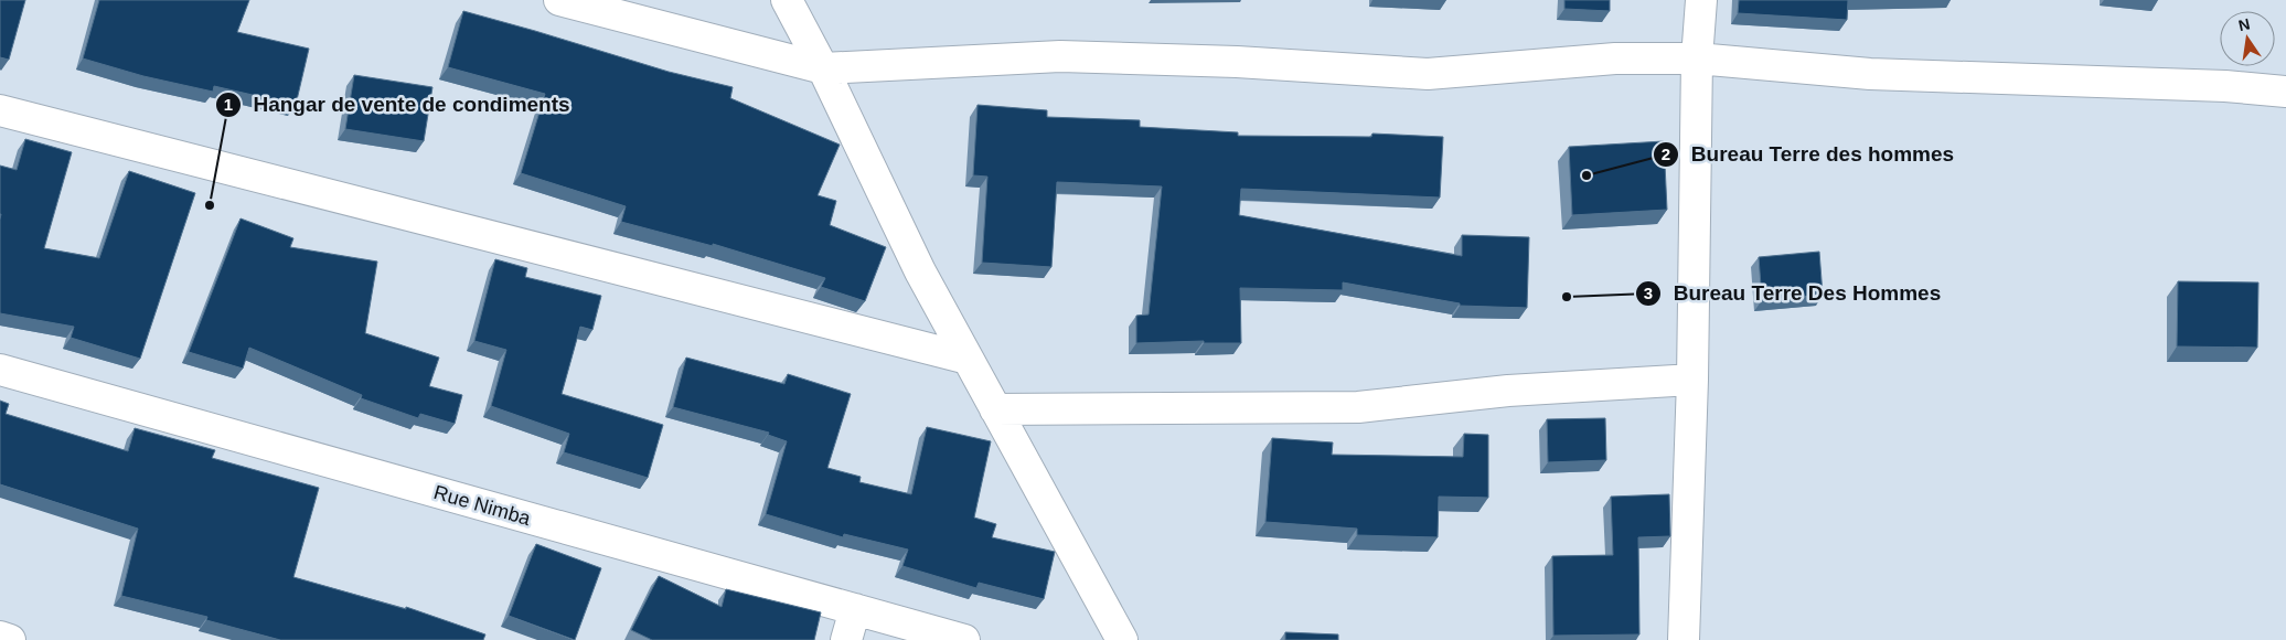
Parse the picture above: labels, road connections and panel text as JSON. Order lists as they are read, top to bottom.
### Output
{
  "streets": {
    "street": ["Rue Nimba"]
  },
  "places": ["Bureau Terre des hommes", "Hangar de vente de condiments", "Bureau Terre Des Hommes"],
  "north": "top"
}
